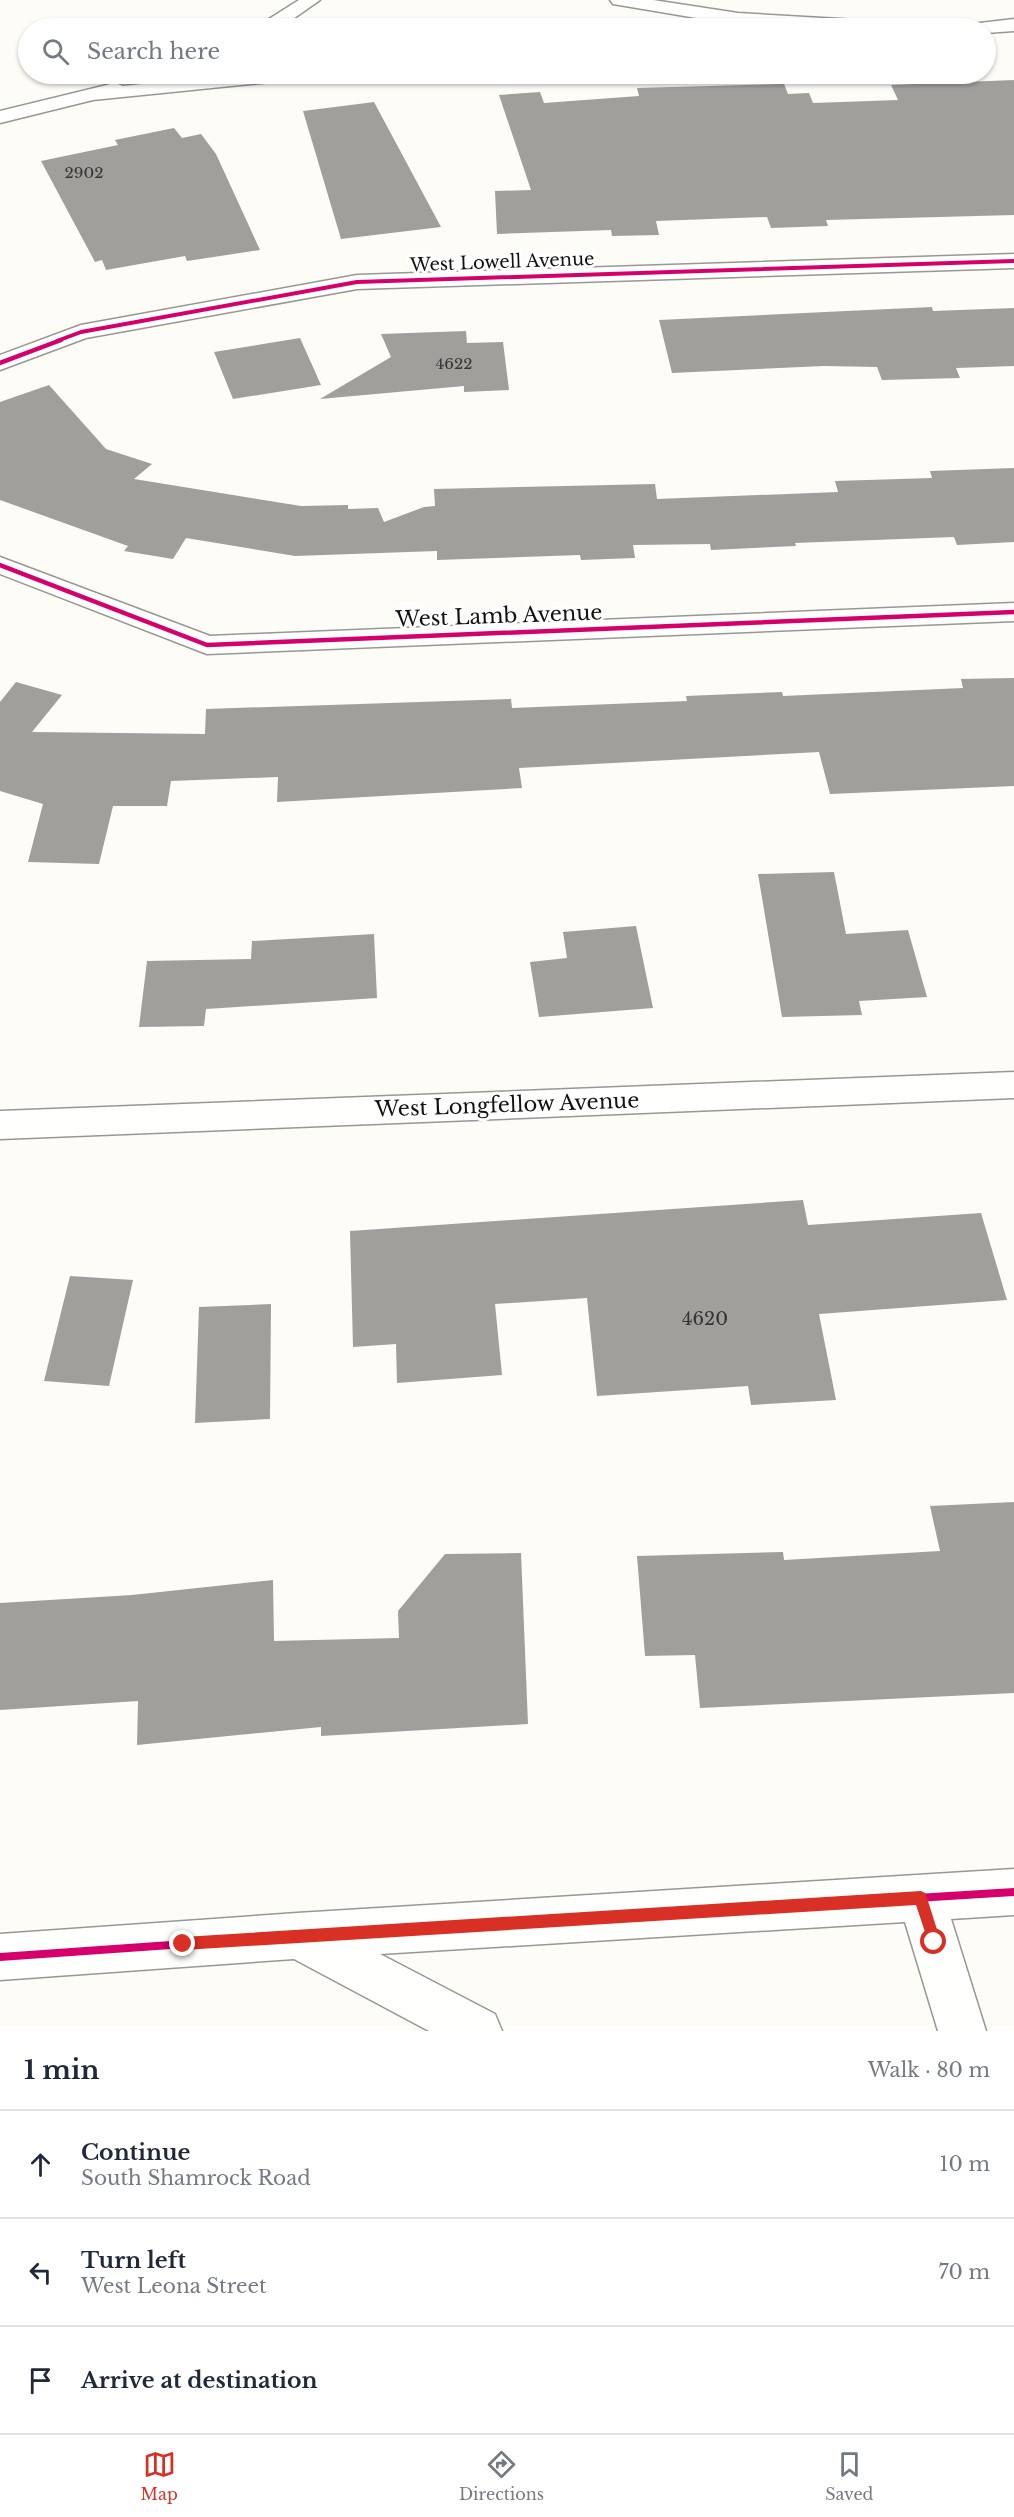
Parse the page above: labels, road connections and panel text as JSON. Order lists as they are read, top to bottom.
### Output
{
  "streets": {
    "street": ["West Lowell Avenue", "West Lamb Avenue", "West Longfellow Avenue"]
  },
  "house_numbers": ["2902", "4622", "4620"],
  "page": {
    "search": "Search here",
    "heading": ["1 min", "Walk · 80 m"],
    "list": [
      ["Continue", "South Shamrock Road", "10 m"],
      ["Turn left", "West Leona Street", "70 m"],
      "Arrive at destination"
    ],
    "nav": ["Map", "Directions", "Saved"]
  }
}
